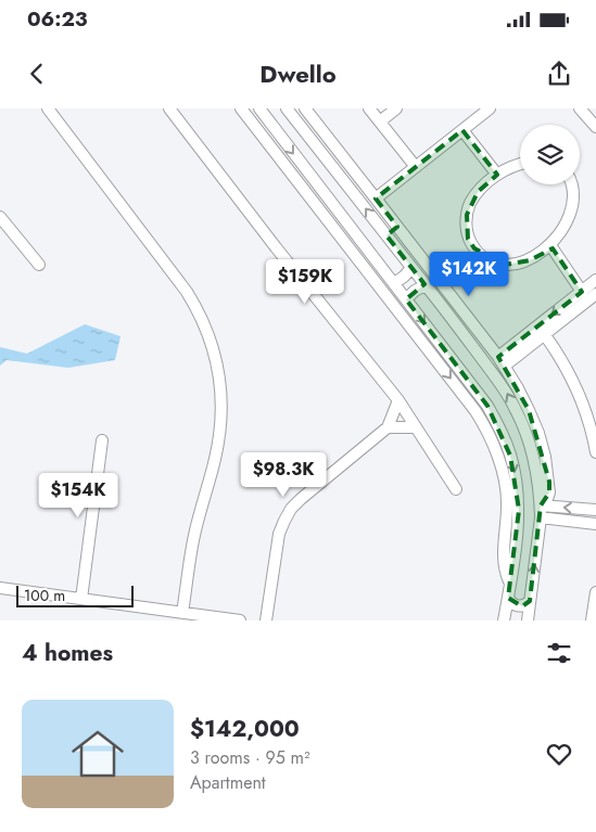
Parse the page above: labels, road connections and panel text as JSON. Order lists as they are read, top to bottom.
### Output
{
  "scale_bar": "100 m",
  "page": {
    "status": "06:23",
    "header": "Dwello",
    "price": [
      "$142K",
      "$159K",
      "$98.3K",
      "$154K"
    ],
    "scale": "100 m",
    "heading": "4 homes",
    "list": [
      {
        "name": "$142,000",
        "note": "3 rooms · 95 m² · Apartment"
      }
    ]
  }
}
